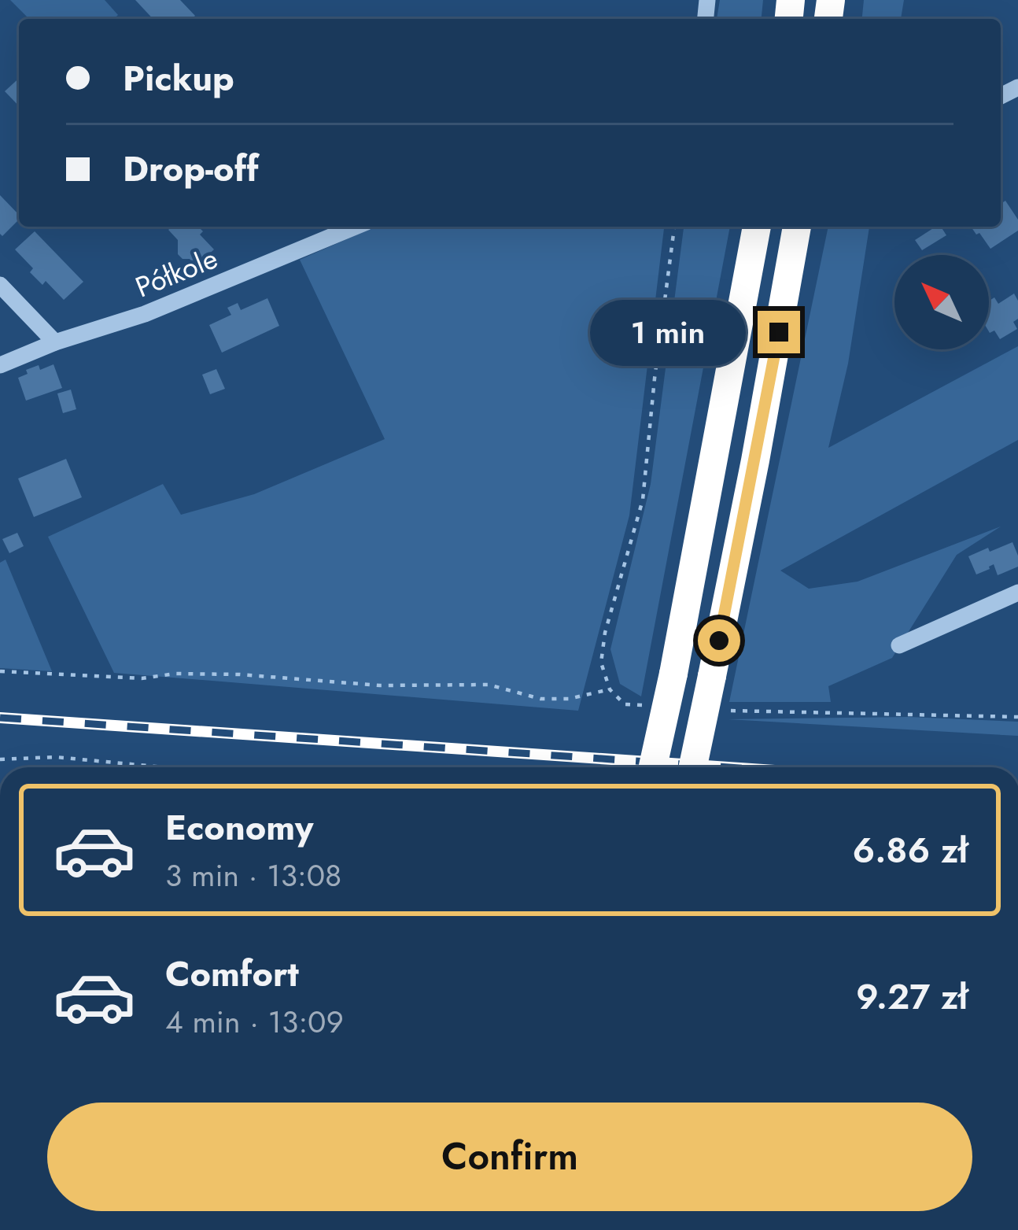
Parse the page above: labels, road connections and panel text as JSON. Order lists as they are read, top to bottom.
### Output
{
  "streets": {
    "street": ["Półkole"]
  },
  "north": "top left",
  "page": {
    "banner": ["Pickup", "Drop-off"],
    "bubble": "1 min",
    "list": [
      {
        "name": "Economy",
        "note": "3 min · 13:08",
        "value": "6.86 zł"
      },
      {
        "name": "Comfort",
        "note": "4 min · 13:09",
        "value": "9.27 zł"
      }
    ],
    "buttons": "Confirm"
  }
}
